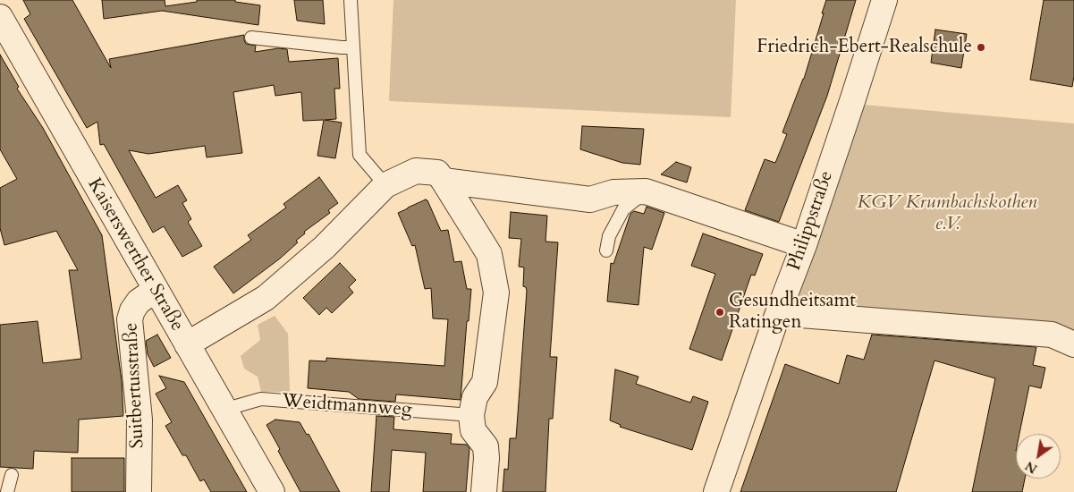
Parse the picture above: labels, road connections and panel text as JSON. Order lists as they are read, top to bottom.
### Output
{
  "streets": {
    "street": ["Philippstraße", "Kaiserswerther Straße", "Suitbertusstraße"],
    "lane": ["Weidtmannweg"]
  },
  "crossings": [
    ["Kaiserswerther Straße", "Suitbertusstraße"],
    ["Kaiserswerther Straße", "Weidtmannweg"]
  ],
  "parks": ["KGV Krumbachskothen e.V."],
  "places": ["Friedrich-Ebert-Realschule", "Gesundheitsamt Ratingen"],
  "north": "bottom left"
}
